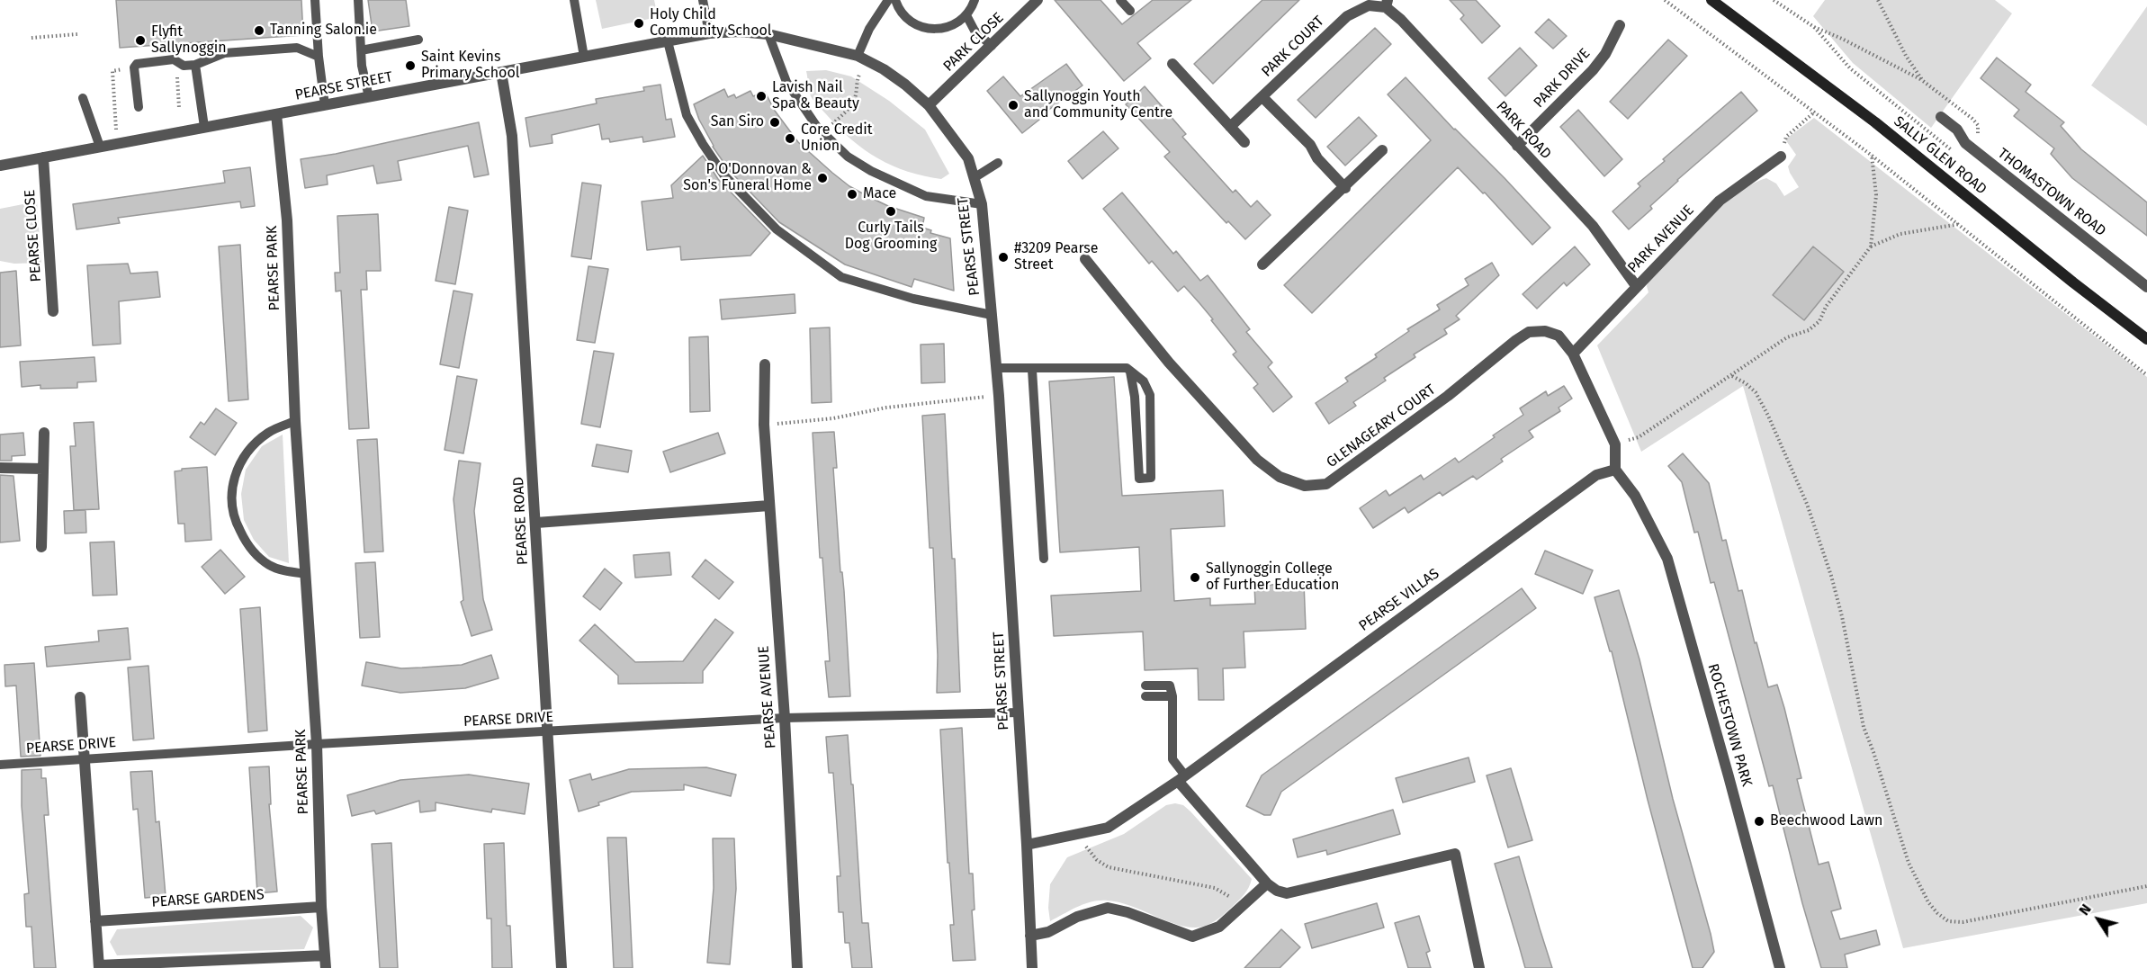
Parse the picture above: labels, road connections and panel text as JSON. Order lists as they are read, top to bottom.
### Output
{
  "streets": {
    "main road": ["SALLY GLEN ROAD"],
    "street": [
      "PARK CLOSE",
      "PARK COURT",
      "PARK DRIVE",
      "PEARSE STREET",
      "PARK ROAD",
      "THOMASTOWN ROAD",
      "PEARSE CLOSE",
      "PARK AVENUE",
      "PEARSE PARK",
      "GLENAGEARY COURT",
      "PEARSE ROAD",
      "PEARSE VILLAS",
      "PEARSE AVENUE",
      "ROCHESTOWN PARK",
      "PEARSE GARDENS"
    ],
    "lane": ["PEARSE DRIVE"]
  },
  "crossings": [
    ["PARK CLOSE", "PEARSE STREET"],
    ["PARK COURT", "PARK ROAD"],
    ["PARK DRIVE", "PARK ROAD"],
    ["PEARSE STREET", "PEARSE CLOSE"],
    ["PEARSE STREET", "PEARSE PARK"],
    ["PEARSE STREET", "PEARSE ROAD"],
    ["PEARSE STREET", "PEARSE VILLAS"],
    ["PEARSE STREET", "PEARSE DRIVE"],
    ["PARK ROAD", "PARK AVENUE"],
    ["PARK AVENUE", "GLENAGEARY COURT"],
    ["PEARSE PARK", "PEARSE DRIVE"],
    ["PEARSE PARK", "PEARSE GARDENS"],
    ["GLENAGEARY COURT", "PEARSE VILLAS"],
    ["GLENAGEARY COURT", "ROCHESTOWN PARK"],
    ["PEARSE ROAD", "PEARSE DRIVE"],
    ["PEARSE VILLAS", "ROCHESTOWN PARK"],
    ["PEARSE AVENUE", "PEARSE DRIVE"]
  ],
  "places": [
    "Holy Child Community School",
    "Tanning Salon.ie",
    "Flyfit Sallynoggin",
    "Saint Kevins Primary School",
    "Lavish Nail Spa & Beauty",
    "Sallynoggin Youth and Community Centre",
    "San Siro",
    "Core Credit Union",
    "P O'Donnovan & Son's Funeral Home",
    "Mace",
    "Curly Tails Dog Grooming",
    "#3209 Pearse Street",
    "Sallynoggin College of Further Education",
    "Beechwood Lawn"
  ],
  "north": "top left"
}
